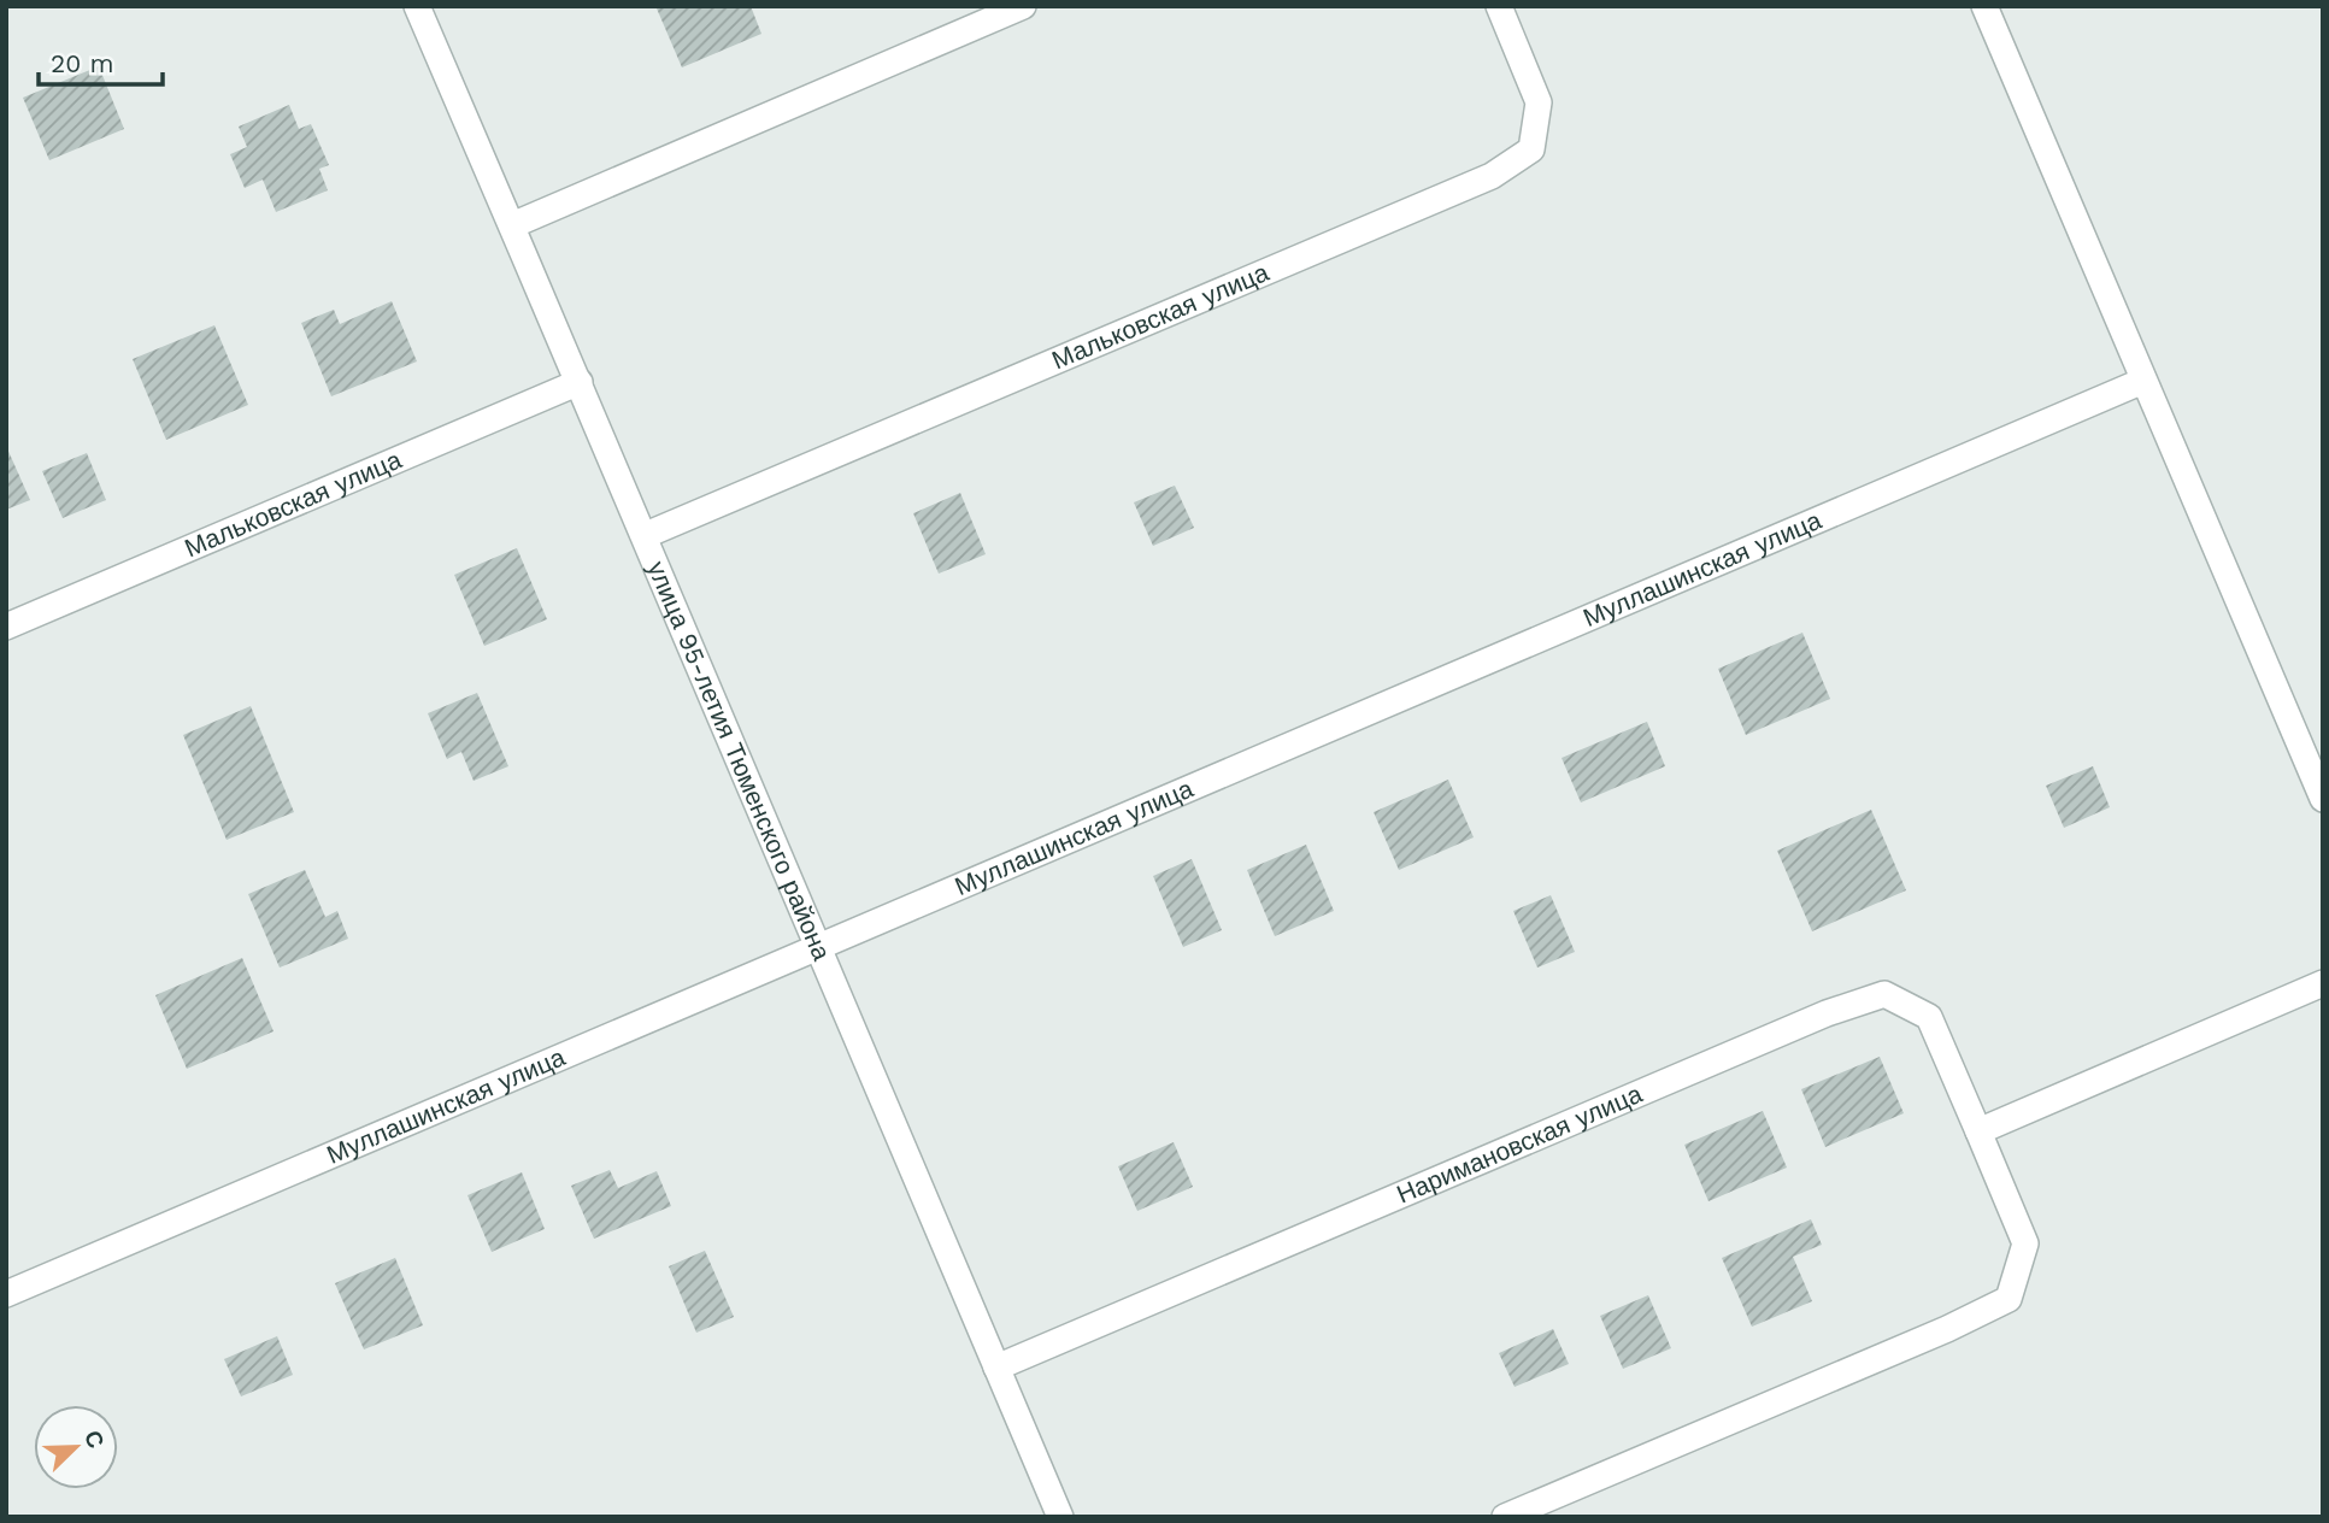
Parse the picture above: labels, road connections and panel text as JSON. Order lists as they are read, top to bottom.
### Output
{
  "streets": {
    "street": [
      "Мальковская улица",
      "Муллашинская улица",
      "улица 95-летия Тюменского района",
      "Наримановская улица"
    ]
  },
  "crossings": [
    ["Мальковская улица", "улица 95-летия Тюменского района"],
    ["Муллашинская улица", "улица 95-летия Тюменского района"],
    ["улица 95-летия Тюменского района", "Наримановская улица"]
  ],
  "scale_bar": "20 m",
  "north": "top right"
}
